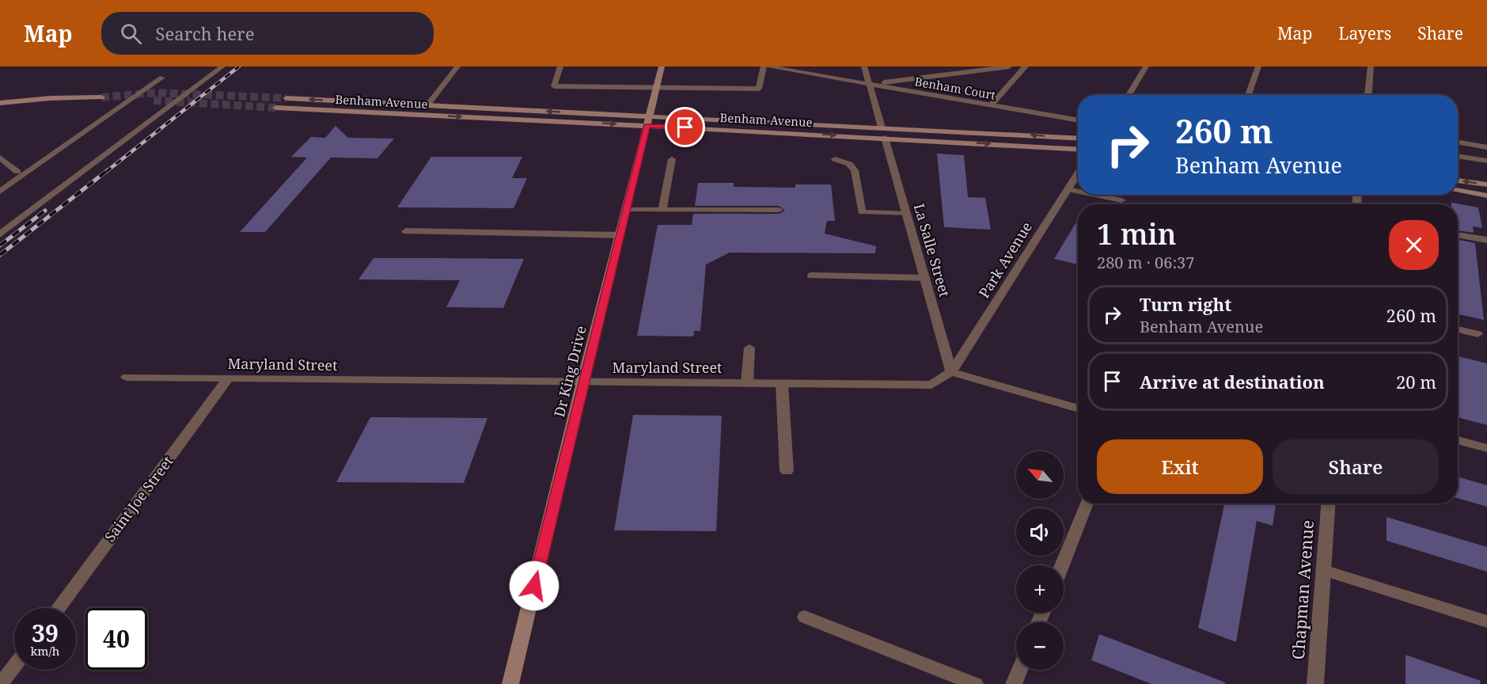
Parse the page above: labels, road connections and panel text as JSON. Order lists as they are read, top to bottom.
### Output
{
  "streets": {
    "main road": ["Benham Avenue", "Dr King Drive"],
    "street": [
      "Benham Court",
      "La Salle Street",
      "Park Avenue",
      "Maryland Street",
      "Saint Joe Street",
      "Chapman Avenue"
    ]
  },
  "crossings": [
    ["Benham Court", "La Salle Street"],
    ["Benham Avenue", "La Salle Street"],
    ["Benham Avenue", "Dr King Drive"],
    ["La Salle Street", "Park Avenue"],
    ["La Salle Street", "Maryland Street"],
    ["Park Avenue", "Maryland Street"],
    ["Maryland Street", "Dr King Drive"],
    ["Maryland Street", "Saint Joe Street"]
  ],
  "north": "top left",
  "page": {
    "header": "Map",
    "search": "Search here",
    "nav": ["Map", "Layers", "Share"],
    "turn": ["260 m", "Benham Avenue"],
    "heading": ["1 min", "280 m · 06:37"],
    "list": [
      {
        "name": "Turn right",
        "note": "Benham Avenue",
        "value": "260 m"
      },
      {
        "name": "Arrive at destination",
        "value": "20 m"
      }
    ],
    "buttons": ["Exit", "Share"],
    "map_buttons": ["+", "−"],
    "speed": "39 km/h",
    "limit": "40"
  }
}
